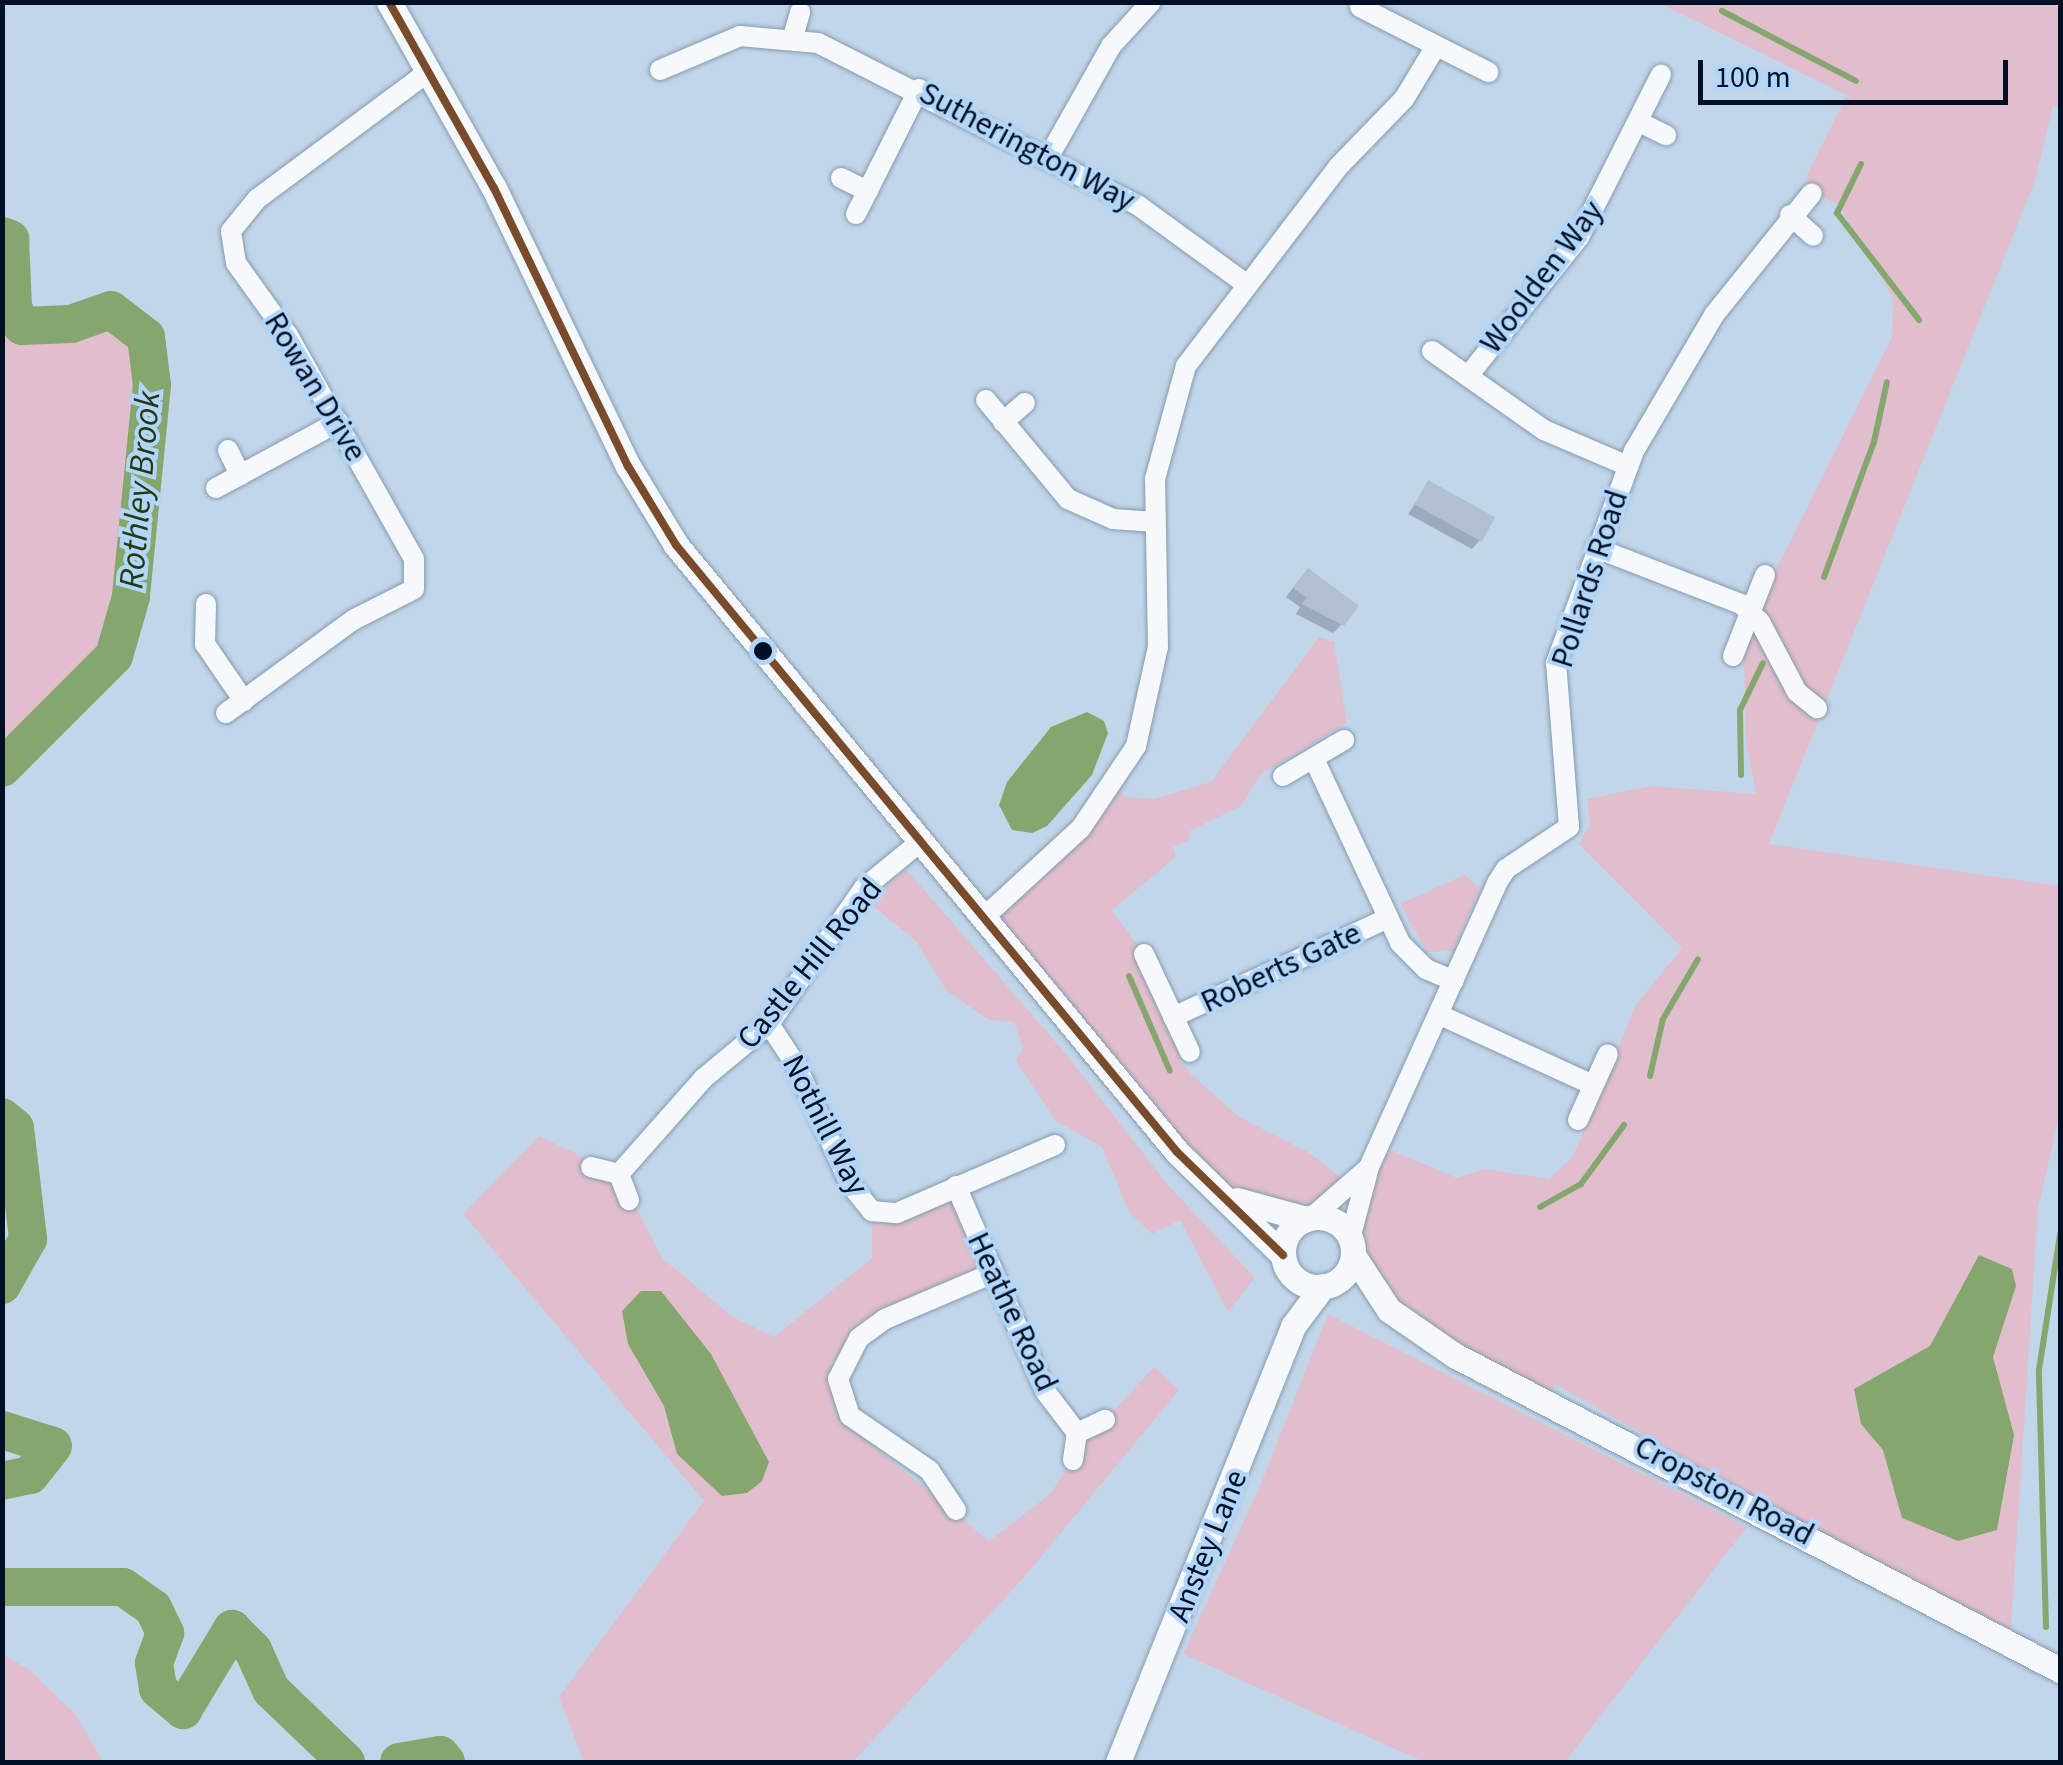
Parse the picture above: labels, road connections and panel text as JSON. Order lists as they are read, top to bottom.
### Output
{
  "streets": {
    "street": [
      "Sutherington Way",
      "Woolden Way",
      "Rowan Drive",
      "Pollards Road",
      "Castle Hill Road",
      "Roberts Gate",
      "Nothill Way",
      "Heathe Road",
      "Cropston Road",
      "Anstey Lane"
    ]
  },
  "crossings": [
    ["Rowan Drive", "Cropston Road"],
    ["Pollards Road", "Cropston Road"],
    ["Pollards Road", "Anstey Lane"],
    ["Castle Hill Road", "Nothill Way"],
    ["Castle Hill Road", "Cropston Road"],
    ["Nothill Way", "Heathe Road"],
    ["Cropston Road", "Anstey Lane"]
  ],
  "water": ["Rothley Brook"],
  "scale_bar": "100 m"
}
